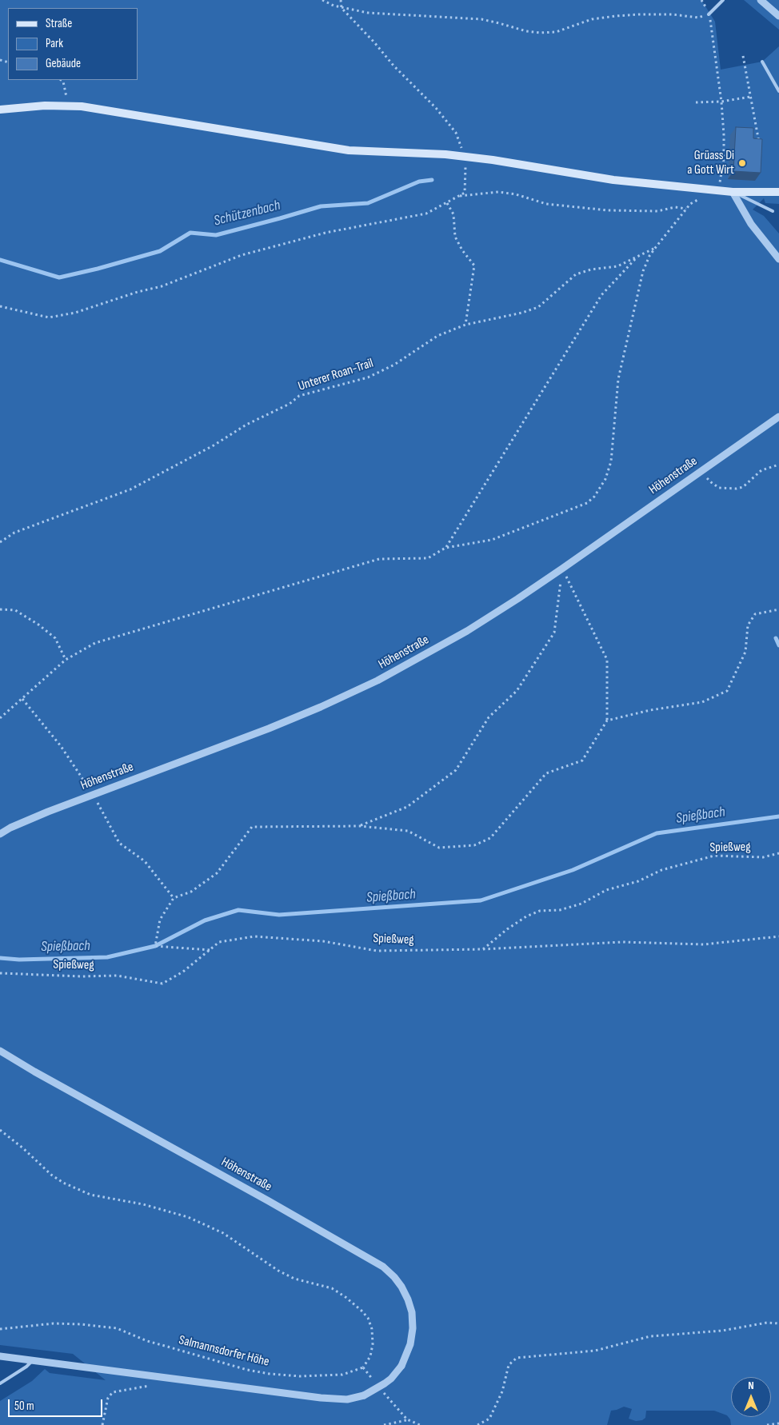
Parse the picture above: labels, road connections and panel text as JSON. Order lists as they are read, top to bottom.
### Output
{
  "streets": {
    "street": ["Höhenstraße"],
    "path": ["Unterer Roan-Trail", "Spießweg", "Salmannsdorfer Höhe"]
  },
  "water": ["Schützenbach", "Spießbach"],
  "places": ["Grüass Di a Gott Wirt"],
  "legend": ["Straße", "Park", "Gebäude"],
  "scale_bar": "50 m",
  "north": "top"
}
